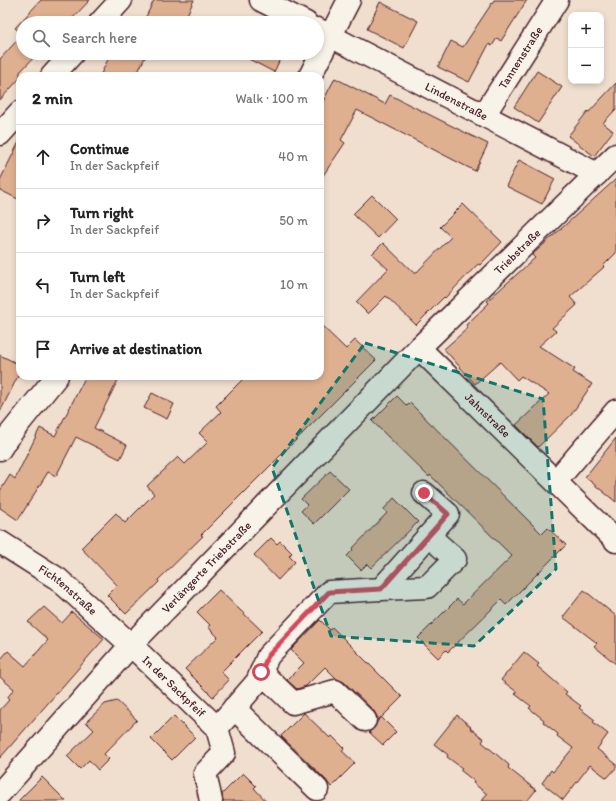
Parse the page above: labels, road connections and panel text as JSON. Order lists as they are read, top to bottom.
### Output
{
  "streets": {
    "street": [
      "Tannenstraße",
      "Lindenstraße",
      "Triebstraße",
      "Jahnstraße",
      "Verlängerte Triebstraße",
      "Fichtenstraße",
      "In der Sackpfeif"
    ]
  },
  "crossings": [
    ["Tannenstraße", "Lindenstraße"],
    ["Lindenstraße", "Triebstraße"],
    ["Triebstraße", "Jahnstraße"],
    ["Triebstraße", "Verlängerte Triebstraße"],
    ["Jahnstraße", "Verlängerte Triebstraße"],
    ["Verlängerte Triebstraße", "Fichtenstraße"],
    ["Verlängerte Triebstraße", "In der Sackpfeif"],
    ["Fichtenstraße", "In der Sackpfeif"]
  ],
  "page": {
    "map_buttons": ["+", "−"],
    "search": "Search here",
    "heading": ["2 min", "Walk · 100 m"],
    "list": [
      ["Continue", "In der Sackpfeif", "40 m"],
      ["Turn right", "In der Sackpfeif", "50 m"],
      ["Turn left", "In der Sackpfeif", "10 m"],
      "Arrive at destination"
    ]
  }
}
